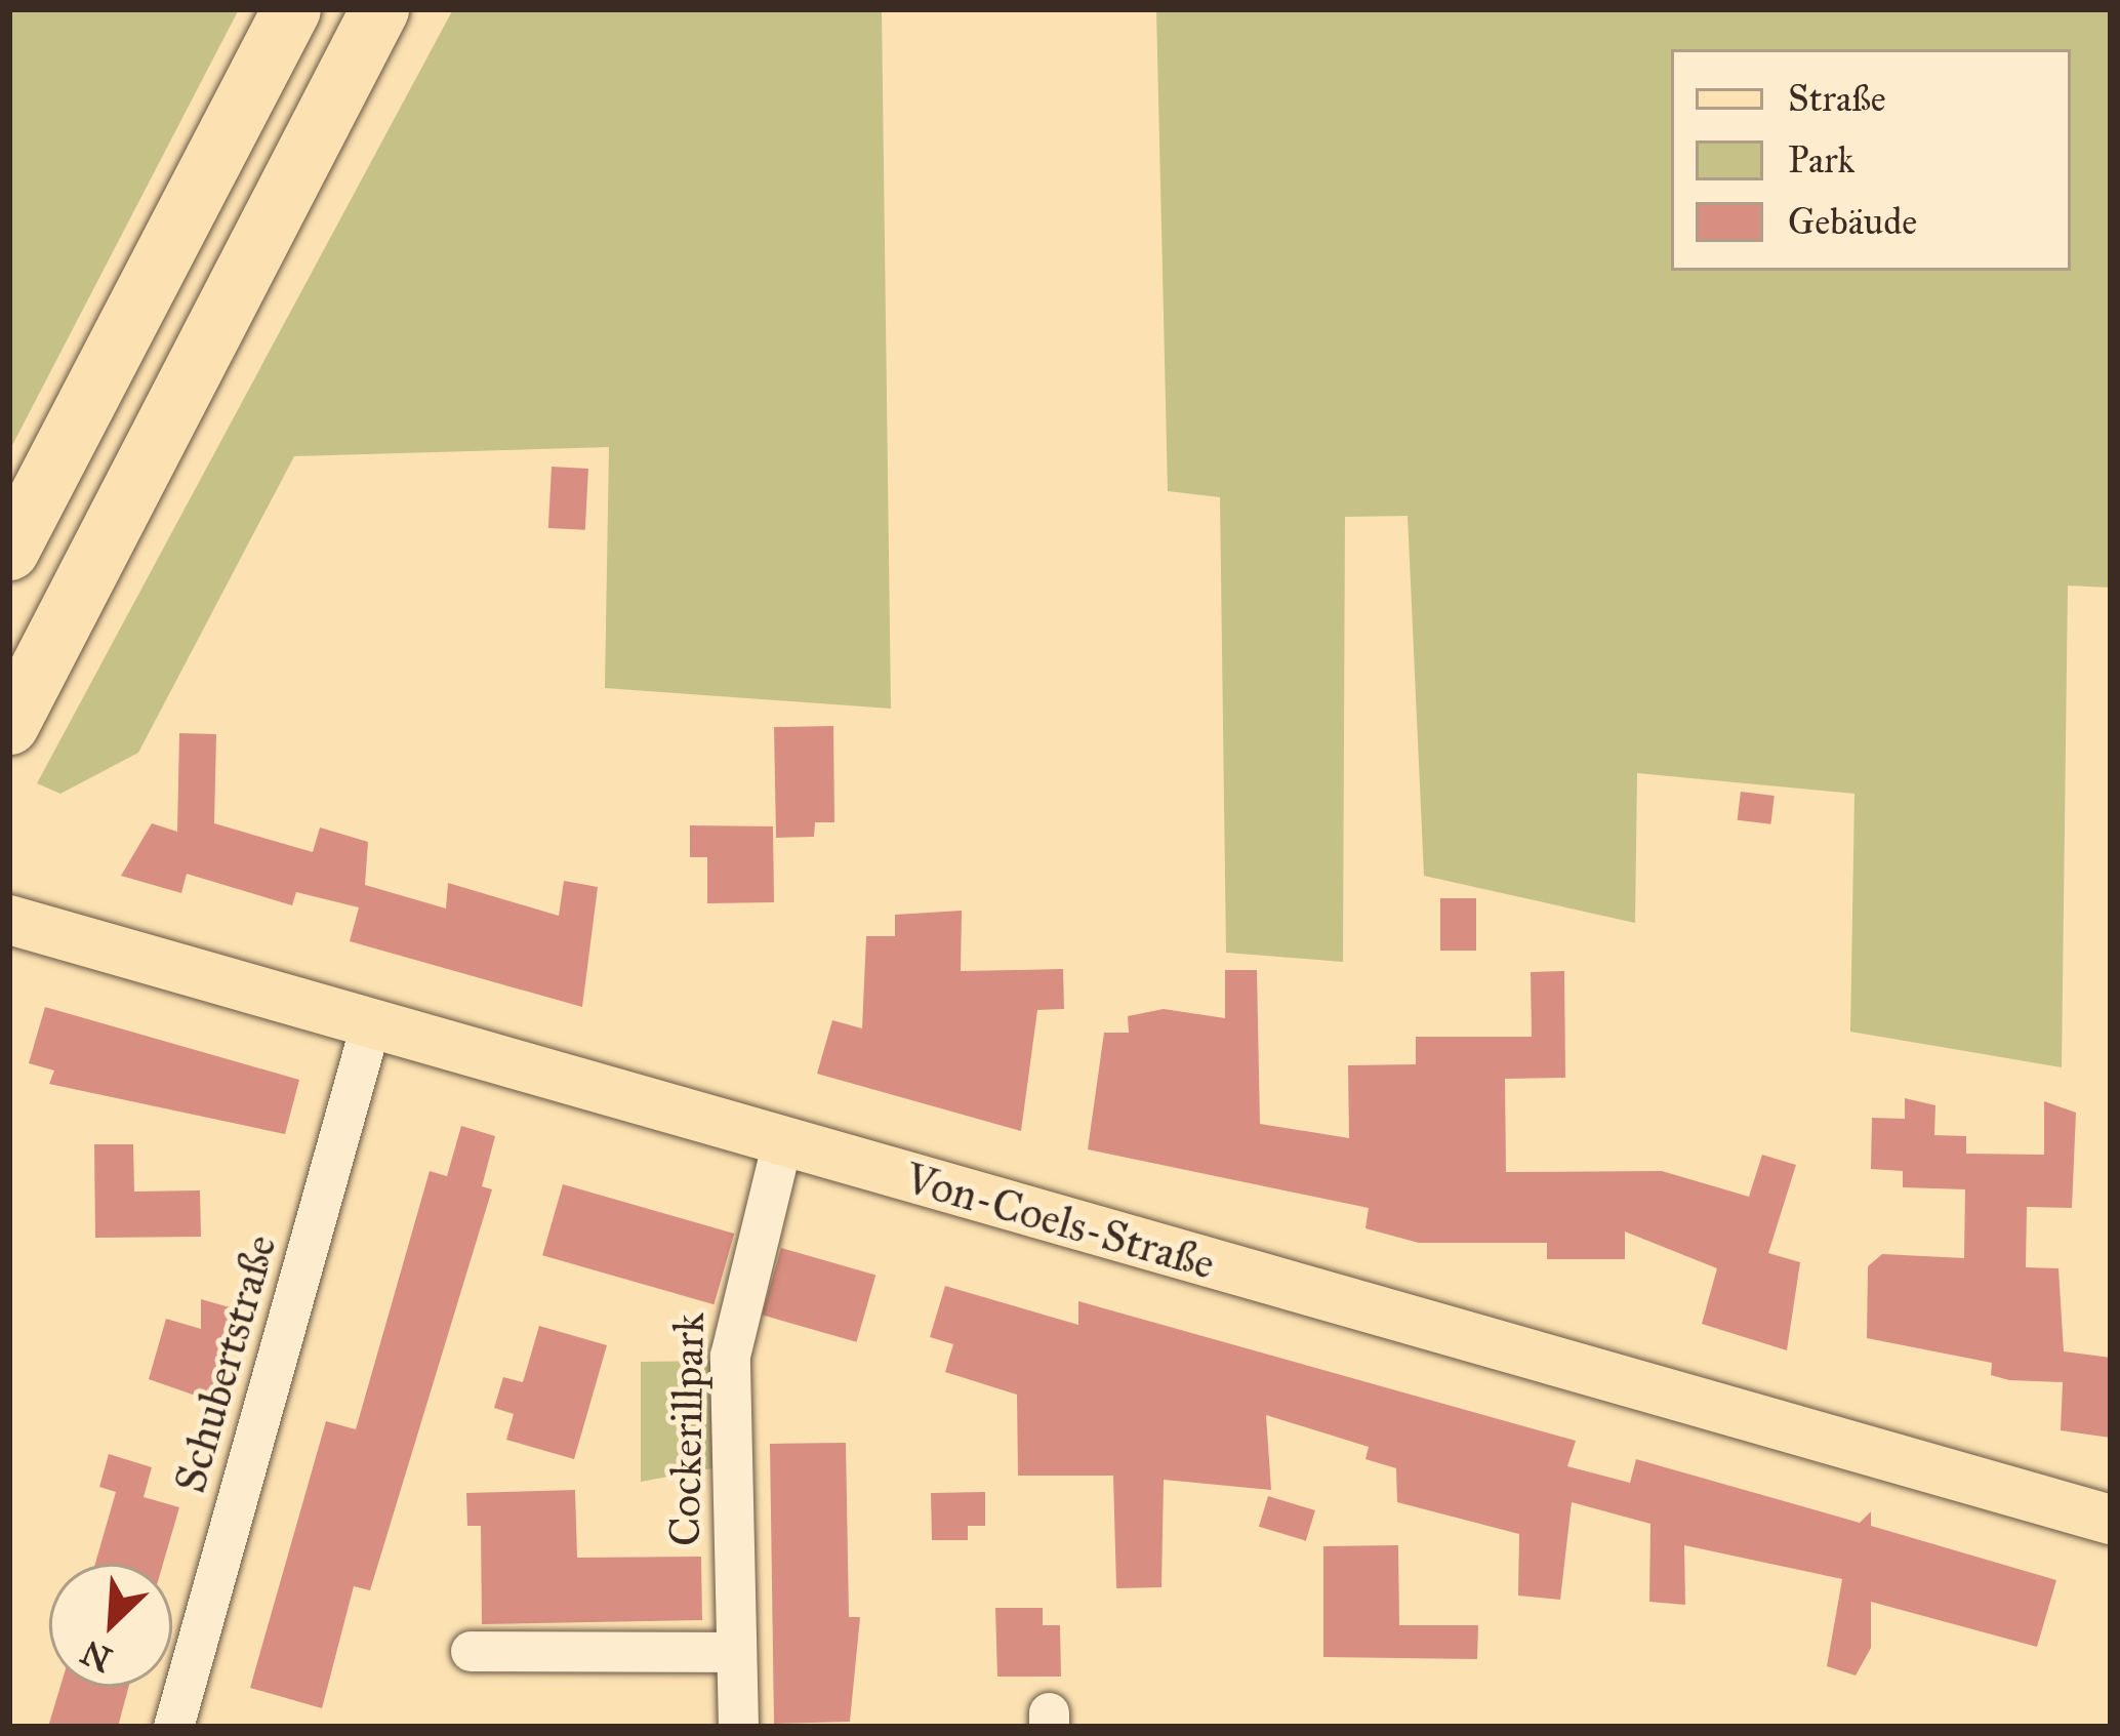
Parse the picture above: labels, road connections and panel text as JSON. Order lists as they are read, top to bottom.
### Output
{
  "streets": {
    "main road": ["Von-Coels-Straße"],
    "street": ["Schubertstraße", "Cockerillpark"]
  },
  "crossings": [
    ["Von-Coels-Straße", "Schubertstraße"],
    ["Von-Coels-Straße", "Cockerillpark"]
  ],
  "legend": ["Straße", "Park", "Gebäude"],
  "north": "bottom left"
}
